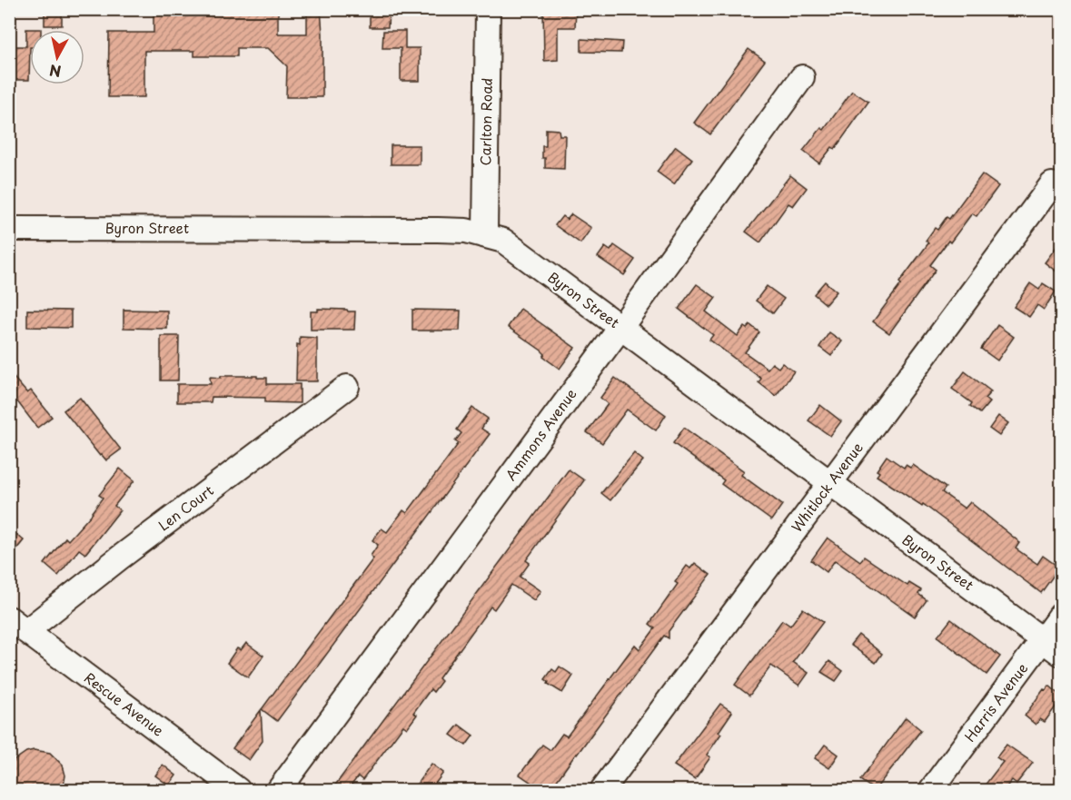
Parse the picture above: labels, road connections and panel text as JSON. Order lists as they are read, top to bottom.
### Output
{
  "streets": {
    "street": [
      "Carlton Road",
      "Byron Street",
      "Ammons Avenue",
      "Whitlock Avenue",
      "Len Court",
      "Harris Avenue",
      "Rescue Avenue"
    ]
  },
  "crossings": [
    ["Carlton Road", "Byron Street"],
    ["Byron Street", "Ammons Avenue"],
    ["Byron Street", "Whitlock Avenue"],
    ["Byron Street", "Harris Avenue"],
    ["Len Court", "Rescue Avenue"]
  ],
  "north": "bottom"
}
